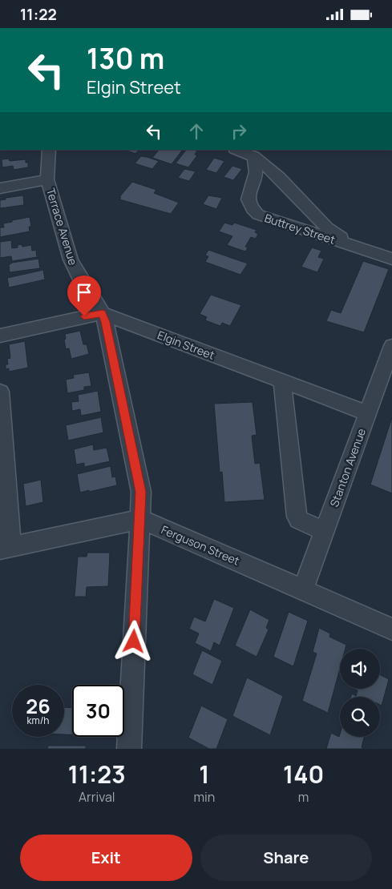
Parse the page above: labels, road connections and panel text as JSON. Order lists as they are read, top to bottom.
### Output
{
  "streets": {
    "street": [
      "Terrace Avenue",
      "Buttrey Street",
      "Elgin Street",
      "Stanton Avenue",
      "Ferguson Street"
    ]
  },
  "crossings": [
    ["Terrace Avenue", "Elgin Street"],
    ["Terrace Avenue", "Ferguson Street"],
    ["Elgin Street", "Stanton Avenue"],
    ["Stanton Avenue", "Ferguson Street"]
  ],
  "page": {
    "status": "11:22",
    "turn": ["130 m", "Elgin Street"],
    "speed": "26 km/h",
    "limit": "30",
    "eta": [
      "11:23",
      "Arrival",
      "1",
      "min",
      "140",
      "m"
    ],
    "buttons": ["Exit", "Share"]
  }
}
